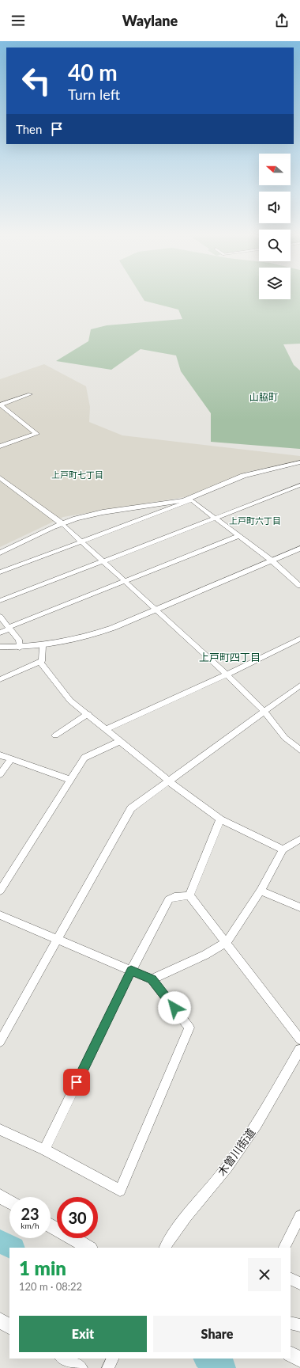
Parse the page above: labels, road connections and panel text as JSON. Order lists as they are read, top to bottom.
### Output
{
  "streets": {
    "street": ["木曽川街道"]
  },
  "districts": [
    "山脇町",
    "上戸町七丁目",
    "上戸町六丁目",
    "上戸町四丁目"
  ],
  "north": "left",
  "page": {
    "header": "Waylane",
    "turn": ["40 m", "Turn left"],
    "then": "Then",
    "speed": "23 km/h",
    "limit": "30",
    "heading": ["1 min", "120 m · 08:22"],
    "buttons": ["Exit", "Share"]
  }
}
